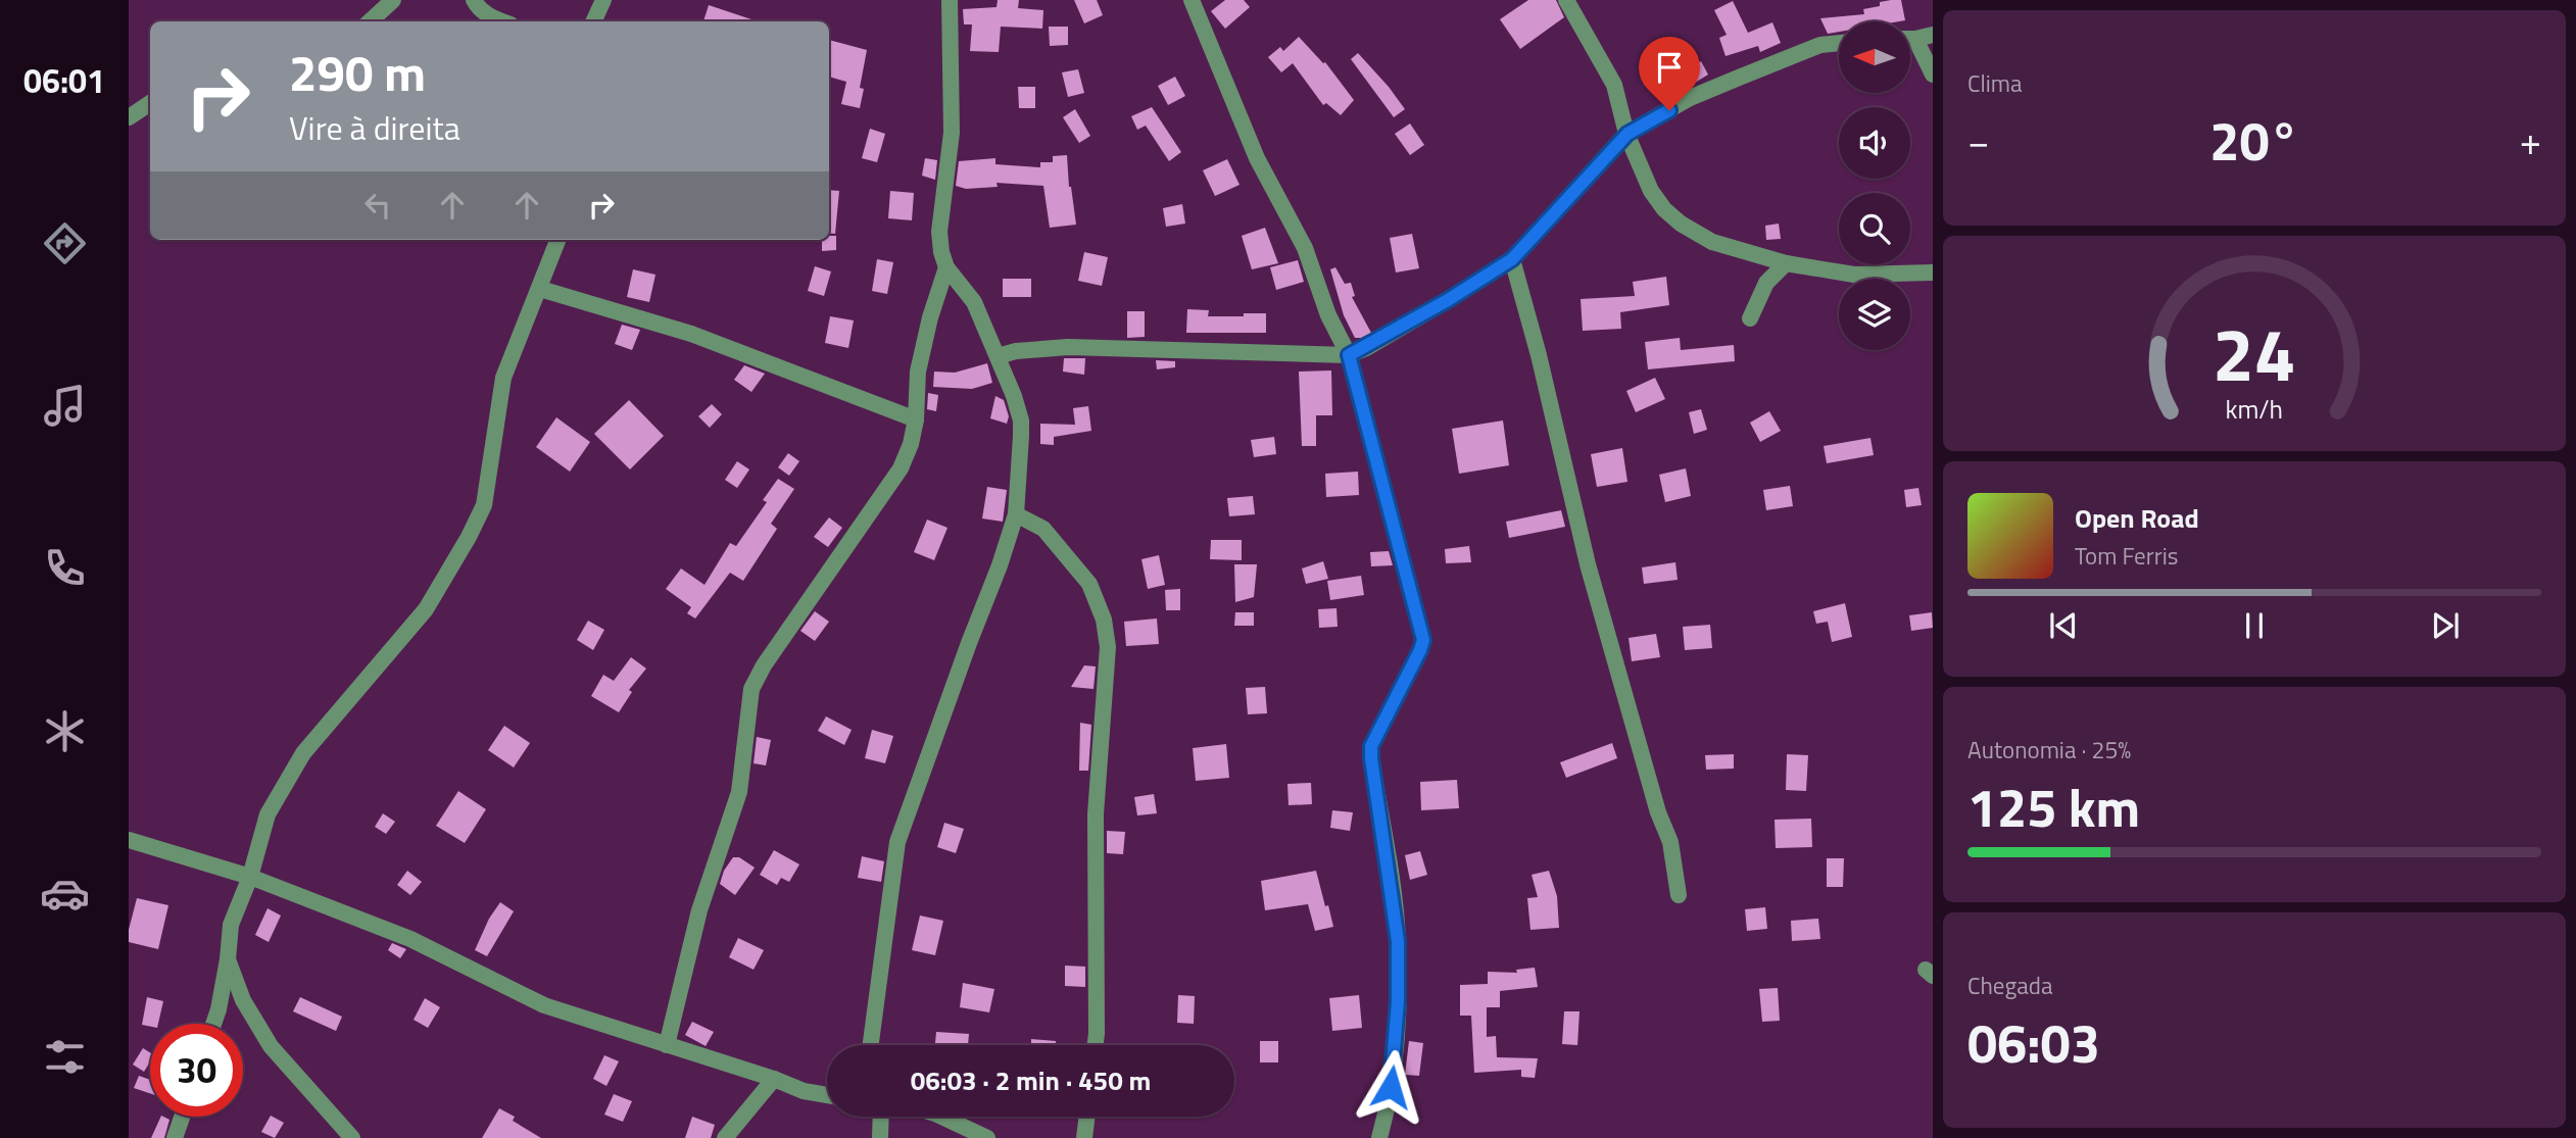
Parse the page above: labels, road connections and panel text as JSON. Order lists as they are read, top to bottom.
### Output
{
  "north": "left",
  "page": {
    "tabs": "06:01",
    "tile": [
      "Clima",
      ["Autonomia · 25%", "125 km"],
      ["Chegada", "06:03"]
    ],
    "turn": ["290 m", "Vire à direita"],
    "heat": ["−", "20°", "+"],
    "song": ["Open Road", "Tom Ferris"],
    "limit": "30",
    "trip": "06:03 · 2 min · 450 m",
    "gauge": ["24", "km/h"]
  }
}
